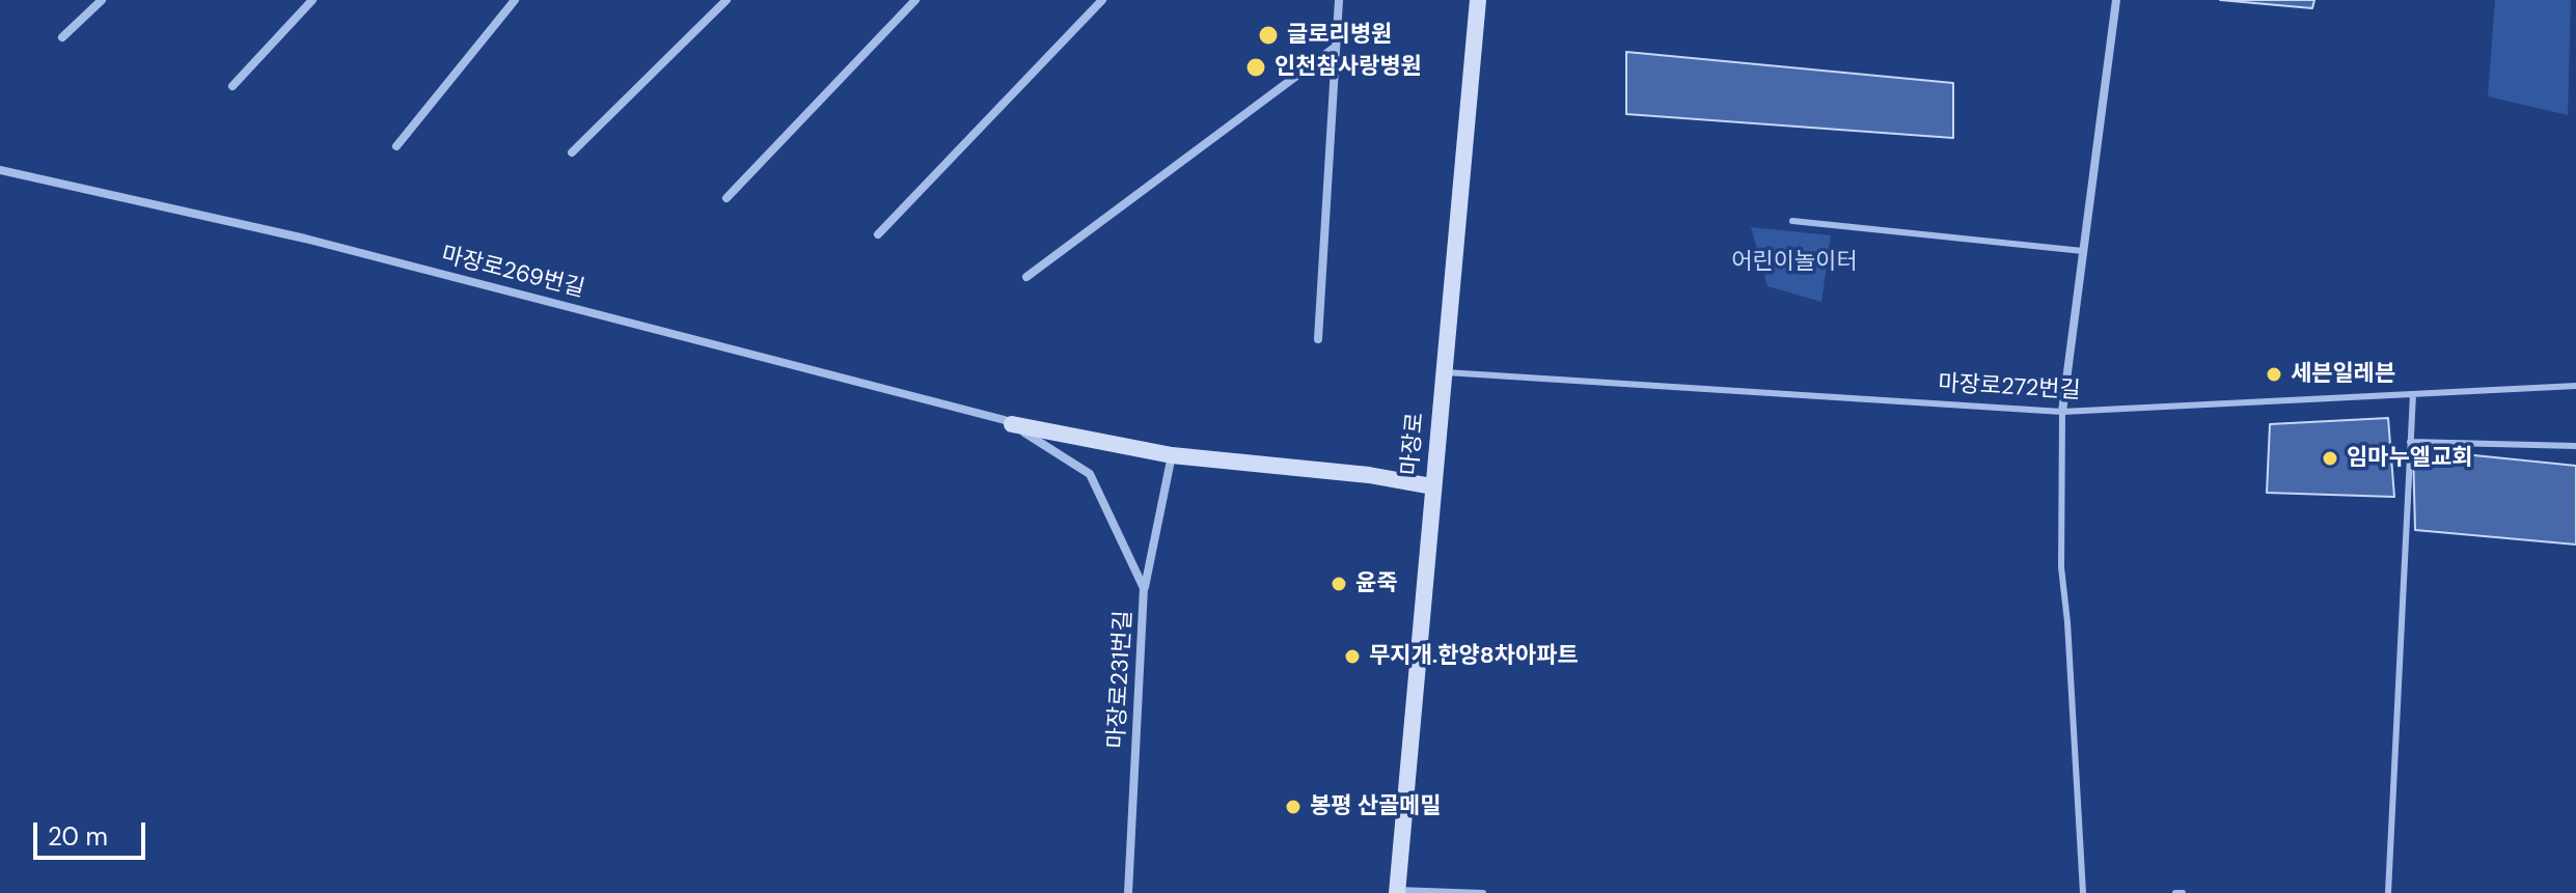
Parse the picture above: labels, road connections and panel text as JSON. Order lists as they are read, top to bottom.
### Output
{
  "streets": {
    "main road": ["마장로"],
    "street": ["마장로269번길", "마장로231번길"],
    "lane": ["마장로272번길"]
  },
  "crossings": [
    ["마장로269번길", "마장로231번길"],
    ["마장로272번길", "마장로"]
  ],
  "parks": ["어린이놀이터"],
  "places": [
    "글로리병원",
    "인천참사랑병원",
    "세븐일레븐",
    "임마누엘교회",
    "윤죽",
    "무지개.한양8차아파트",
    "봉평 산골메밀"
  ],
  "scale_bar": "20 m"
}
